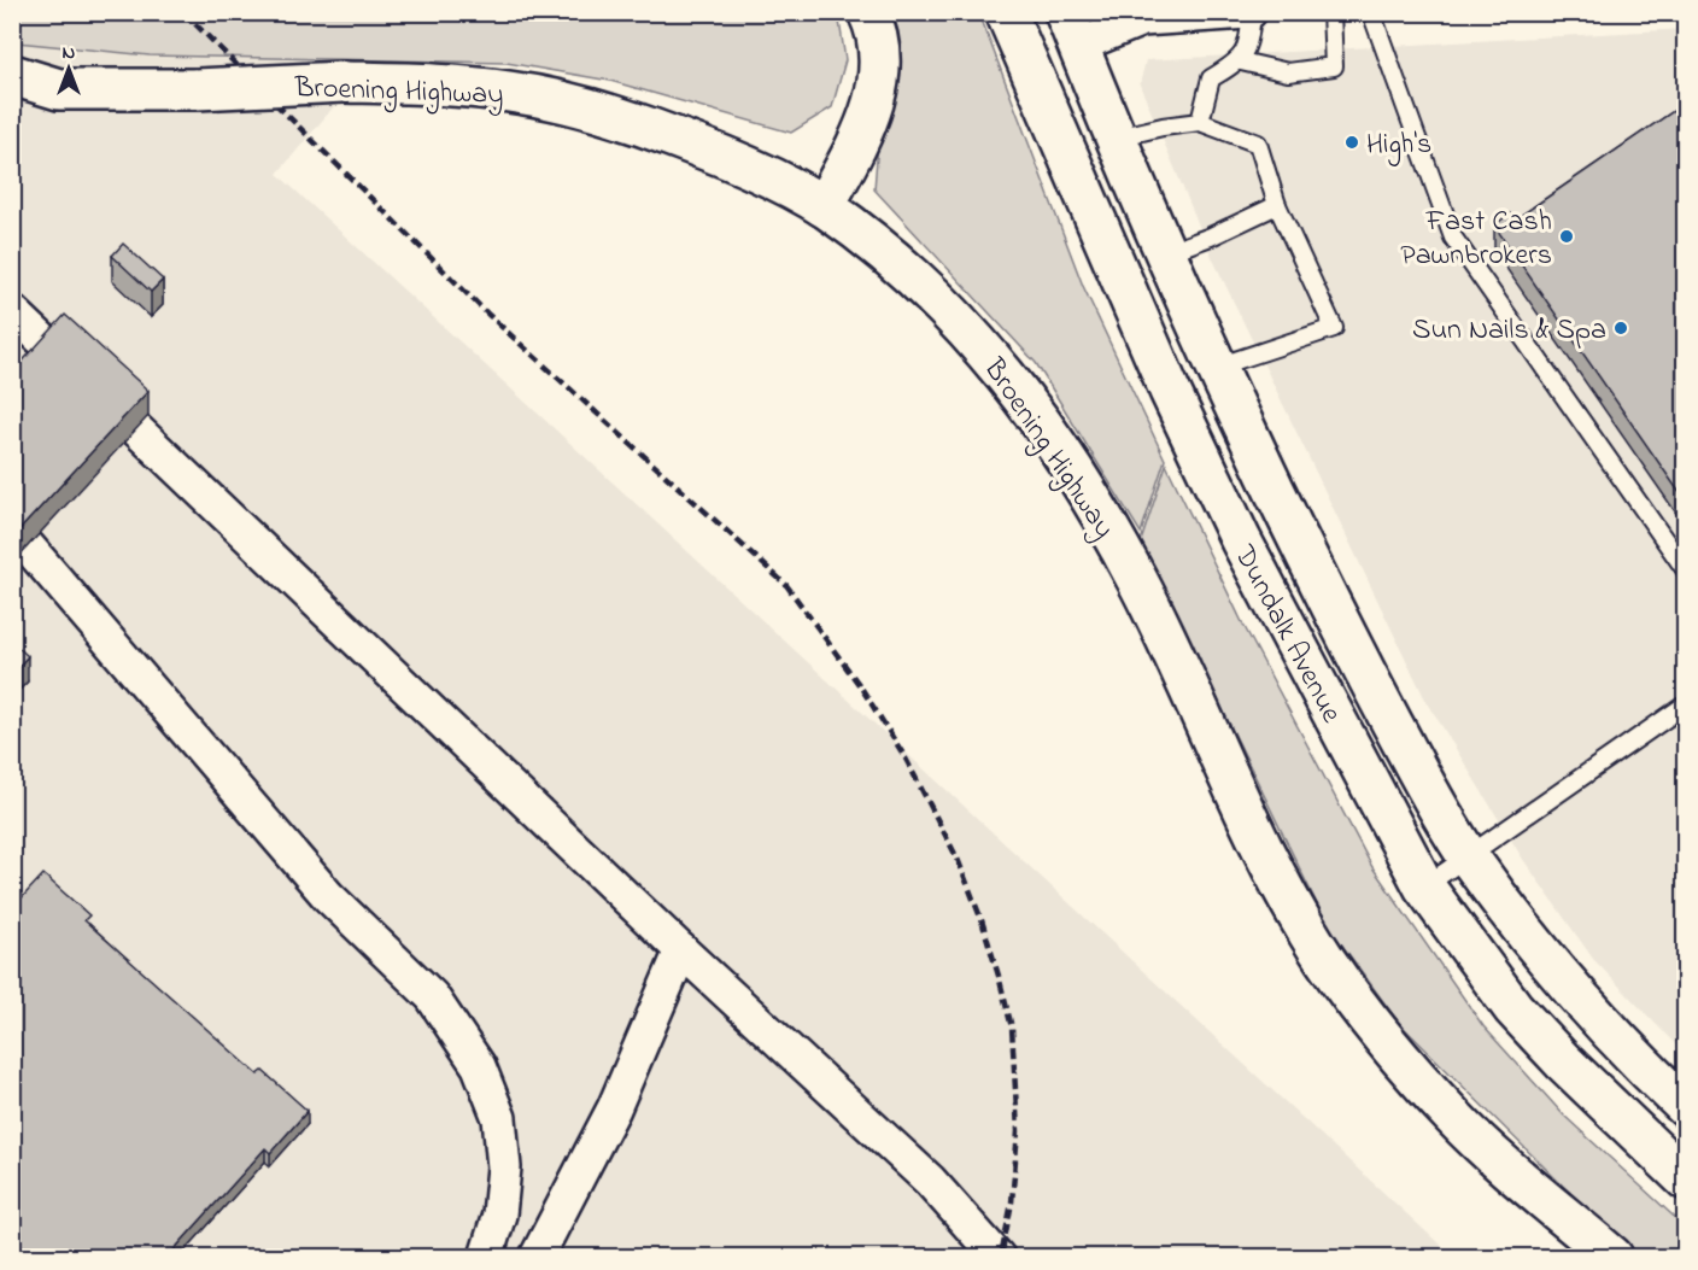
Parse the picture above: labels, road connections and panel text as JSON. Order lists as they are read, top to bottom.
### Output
{
  "streets": {
    "main road": ["Broening Highway", "Dundalk Avenue"]
  },
  "places": ["High's", "Fast Cash Pawnbrokers", "Sun Nails & Spa"],
  "north": "top"
}
